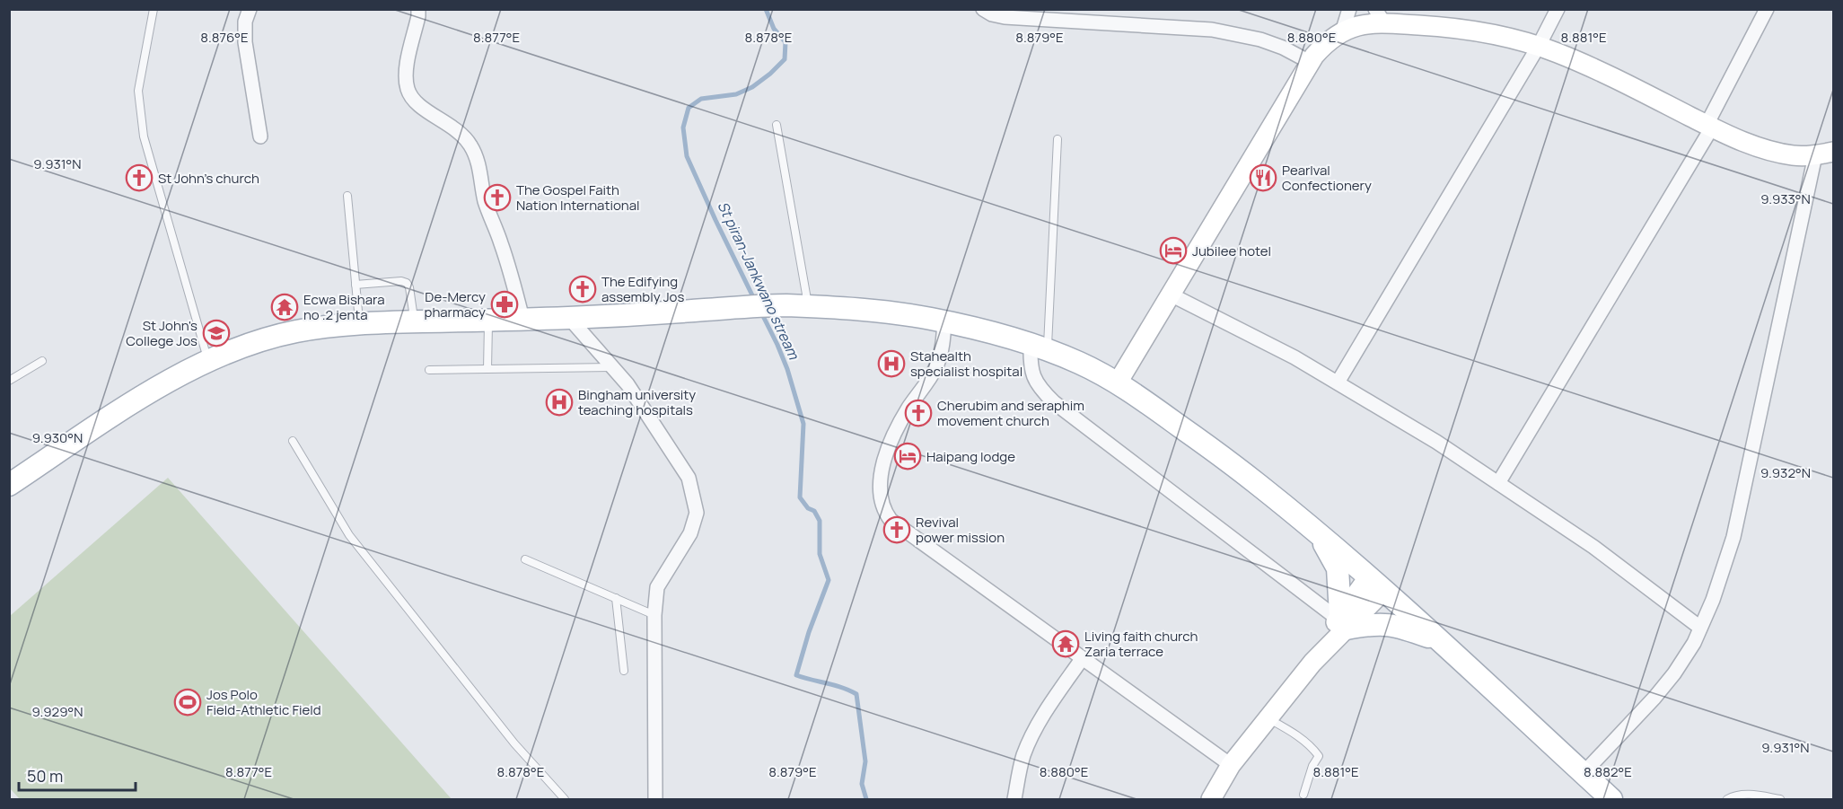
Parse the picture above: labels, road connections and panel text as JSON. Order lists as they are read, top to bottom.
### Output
{
  "water": ["St piran-Jankwano stream"],
  "places": {
    "church": [
      "St John's church",
      "The Gospel Faith Nation International",
      "The Edifying assembly Jos",
      "Cherubim and seraphim movement church",
      "Revival power mission"
    ],
    "restaurant": ["Pearlval Confectionery"],
    "hotel": ["Jubilee hotel", "Haipang lodge"],
    "pharmacy": ["De-Mercy pharmacy"],
    "temple": ["Ecwa Bishara no .2 jenta", "Living faith church Zaria terrace"],
    "school or university": ["St John's College Jos"],
    "hospital": ["Stahealth specialist hospital", "Bingham university teaching hospitals"],
    "sports": ["Jos Polo Field-Athletic Field"]
  },
  "scale_bar": "50 m",
  "coordinates": [
    "8.876°E",
    "8.877°E",
    "8.878°E",
    "8.879°E",
    "8.880°E",
    "8.881°E",
    "9.931°N",
    "9.933°N",
    "9.930°N",
    "9.932°N",
    "9.929°N",
    "8.882°E"
  ]
}
